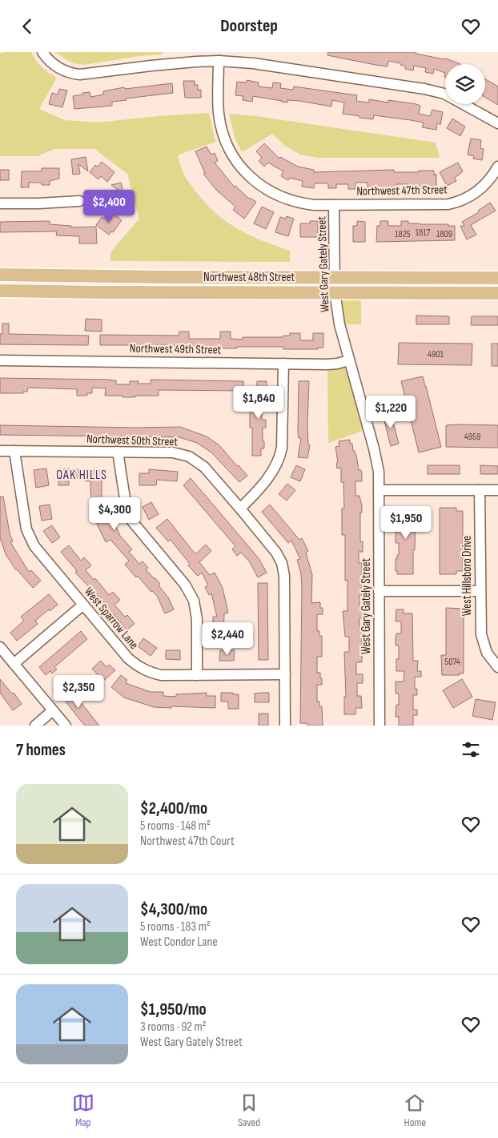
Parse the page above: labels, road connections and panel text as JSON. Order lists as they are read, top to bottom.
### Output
{
  "streets": {
    "main road": ["Northwest 48th Street"],
    "street": [
      "Northwest 47th Street",
      "West Gary Gately Street",
      "Northwest 49th Street",
      "Northwest 50th Street",
      "West Hillsboro Drive",
      "West Sparrow Lane"
    ]
  },
  "crossings": [
    ["Northwest 47th Street", "West Gary Gately Street"],
    ["West Gary Gately Street", "Northwest 48th Street"],
    ["West Gary Gately Street", "Northwest 49th Street"],
    ["Northwest 50th Street", "West Sparrow Lane"]
  ],
  "districts": ["OAK HILLS"],
  "house_numbers": [
    "1817",
    "1825",
    "1809",
    "4901",
    "4959",
    "5074"
  ],
  "page": {
    "header": "Doorstep",
    "price": [
      "$2,400",
      "$1,640",
      "$1,220",
      "$4,300",
      "$1,950",
      "$2,440",
      "$2,350"
    ],
    "heading": "7 homes",
    "list": [
      {
        "name": "$2,400/mo",
        "note": "5 rooms · 148 m² · Northwest 47th Court"
      },
      {
        "name": "$4,300/mo",
        "note": "5 rooms · 183 m² · West Condor Lane"
      },
      {
        "name": "$1,950/mo",
        "note": "3 rooms · 92 m² · West Gary Gately Street"
      }
    ],
    "tabs": ["Map", "Saved", "Home"]
  }
}
